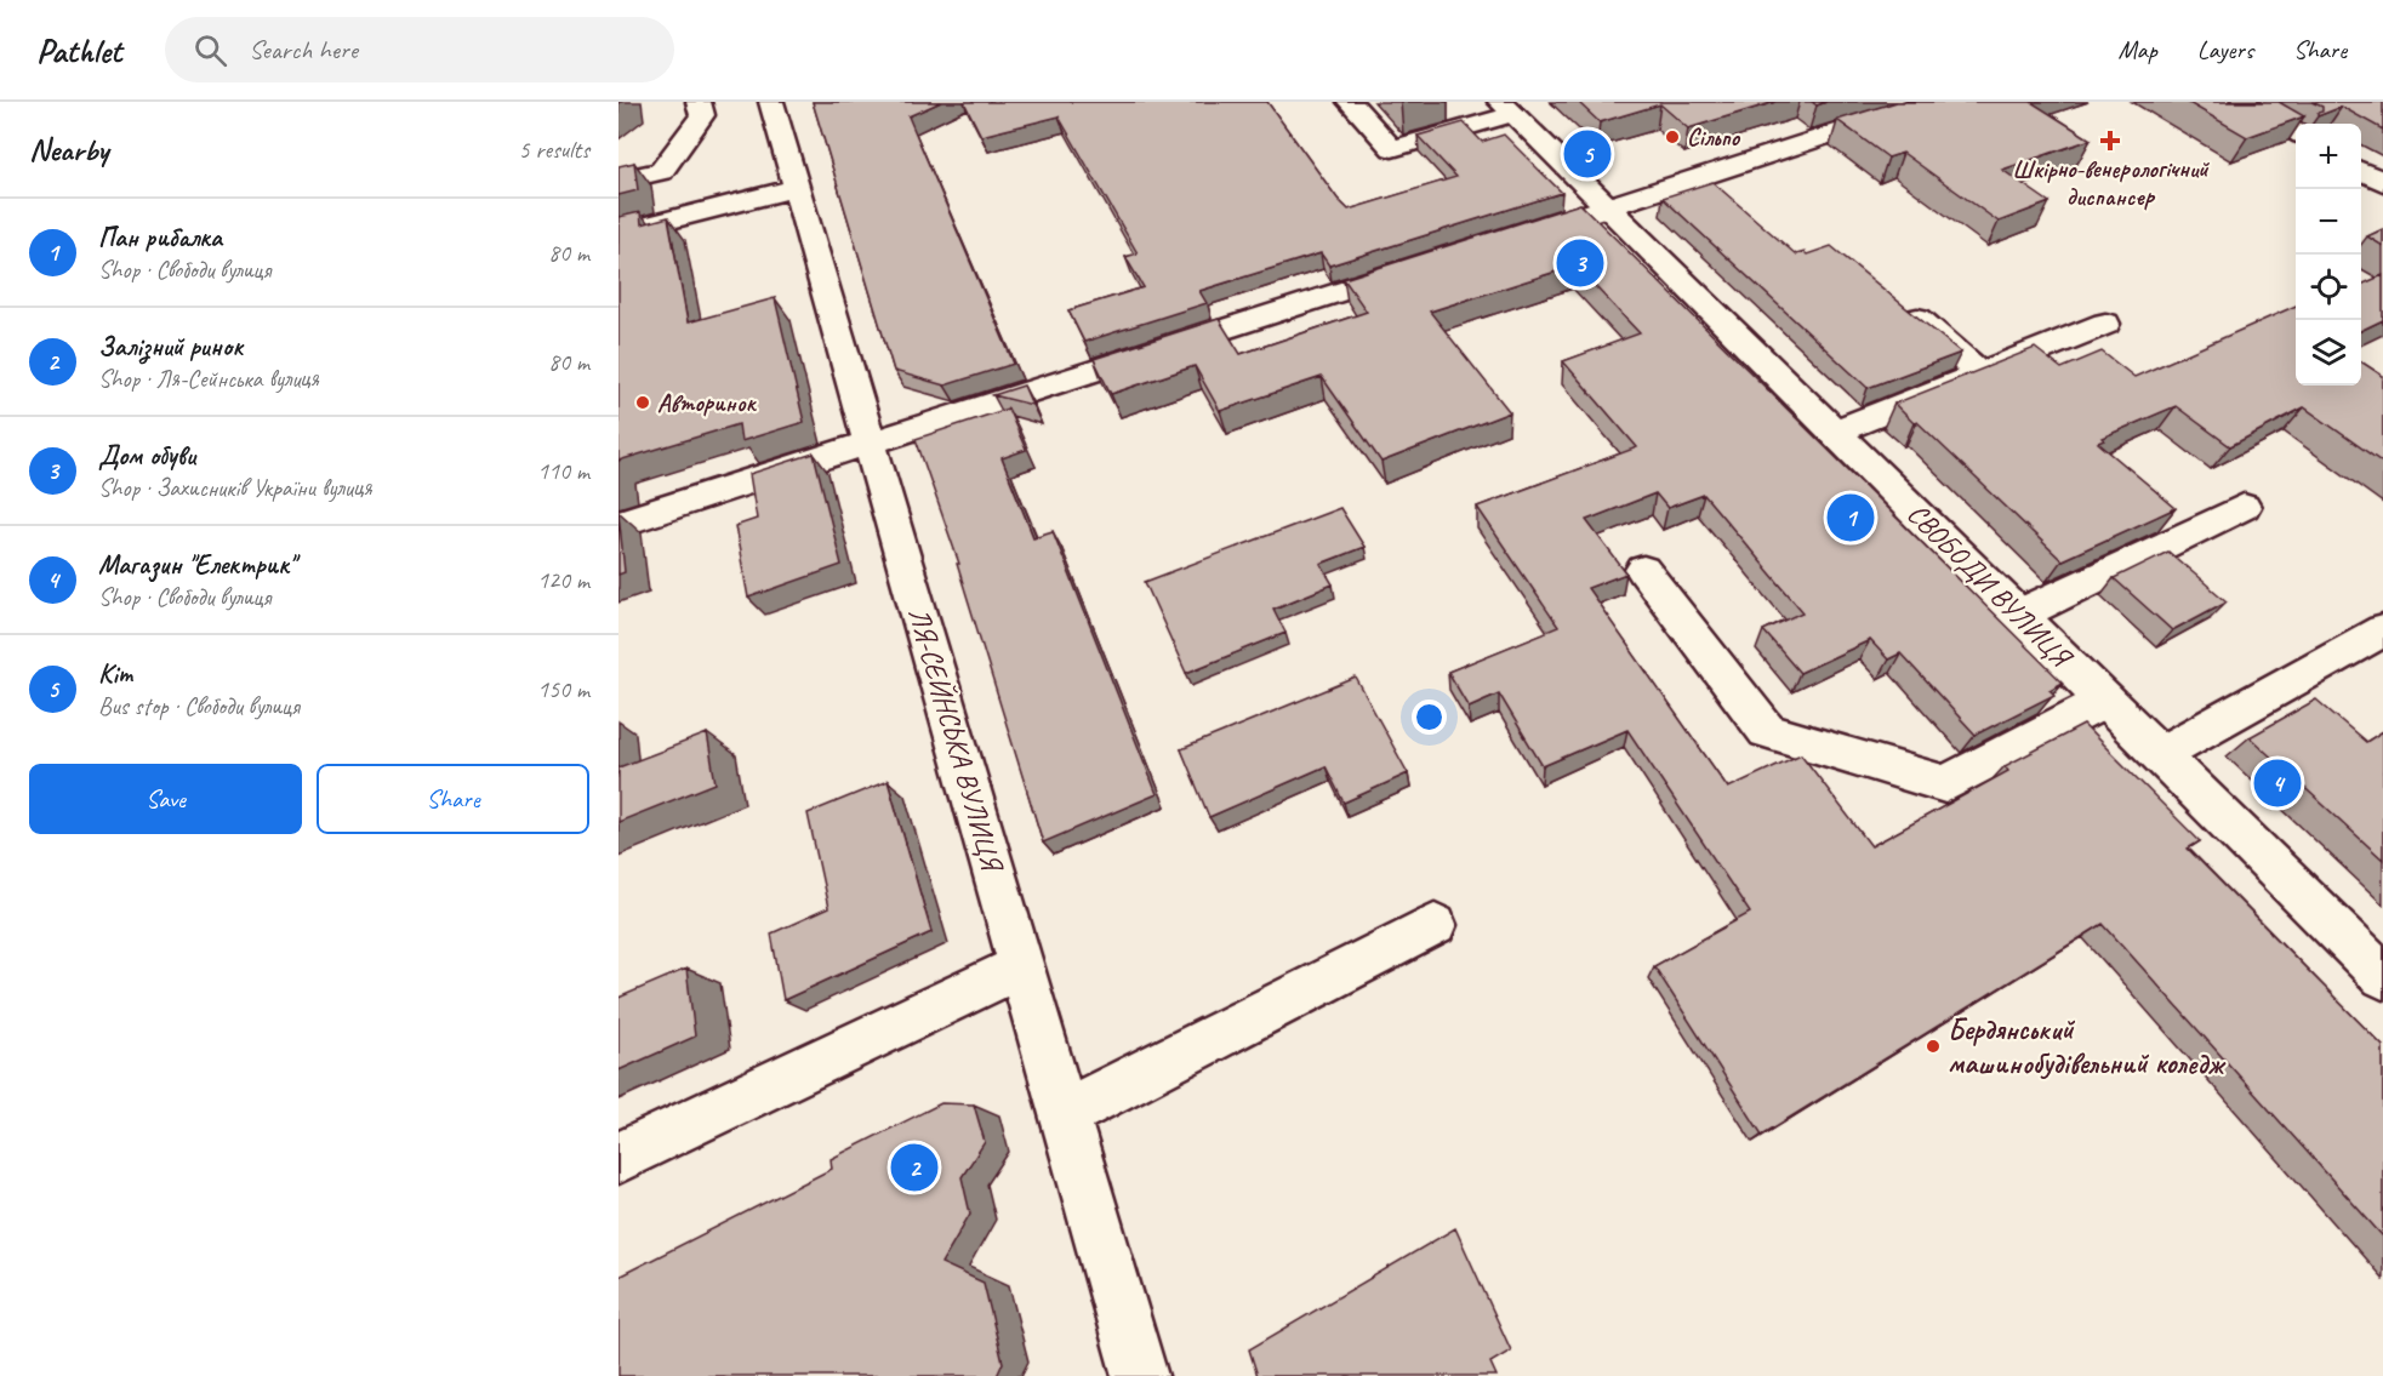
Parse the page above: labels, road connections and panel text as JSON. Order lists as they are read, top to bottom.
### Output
{
  "streets": {
    "street": ["СВОБОДИ ВУЛИЦЯ", "ЛЯ-СЕЙНСЬКА ВУЛИЦЯ"]
  },
  "places": {
    "other": ["Сільпо", "Авторинок", "Бердянський машинобудівельний коледж"],
    "health": ["Шкірно-венерологічний диспансер"]
  },
  "page": {
    "header": "Pathlet",
    "search": "Search here",
    "nav": ["Map", "Layers", "Share"],
    "heading": ["Nearby", "5 results"],
    "map_buttons": ["+", "−"],
    "pins": [
      "5",
      "3",
      "1",
      "4",
      "2"
    ],
    "list": [
      {
        "mark": "1",
        "name": "Пан рибалка",
        "note": "Shop · Свободи вулиця",
        "value": "80 m"
      },
      {
        "mark": "2",
        "name": "Залізний ринок",
        "note": "Shop · Ля-Сейнська вулиця",
        "value": "80 m"
      },
      {
        "mark": "3",
        "name": "Дом обуви",
        "note": "Shop · Захисників України вулиця",
        "value": "110 m"
      },
      {
        "mark": "4",
        "name": "Магазин \"Електрик\"",
        "note": "Shop · Свободи вулиця",
        "value": "120 m"
      },
      {
        "mark": "5",
        "name": "Кіт",
        "note": "Bus stop · Свободи вулиця",
        "value": "150 m"
      }
    ],
    "buttons": ["Save", "Share"]
  }
}
